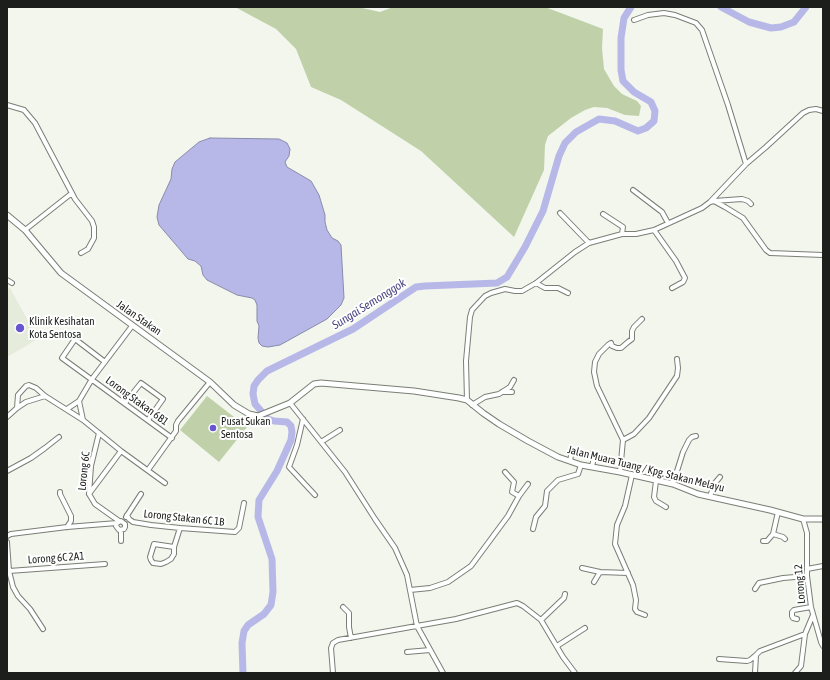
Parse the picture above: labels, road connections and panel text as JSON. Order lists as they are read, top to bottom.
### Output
{
  "streets": {
    "main road": ["Jalan Stakan", "Jalan Muara Tuang / Kpg. Stakan Melayu"],
    "street": [
      "Lorong Stakan 6B1",
      "Lorong 6C",
      "Lorong Stakan 6C 1B",
      "Lorong 6C 2A1",
      "Lorong 12"
    ]
  },
  "crossings": [
    ["Jalan Stakan", "Jalan Muara Tuang / Kpg. Stakan Melayu"],
    ["Jalan Muara Tuang / Kpg. Stakan Melayu", "Lorong 12"]
  ],
  "water": ["Sungai Semonggok"],
  "places": ["Klinik Kesihatan Kota Sentosa", "Pusat Sukan Sentosa"]
}
